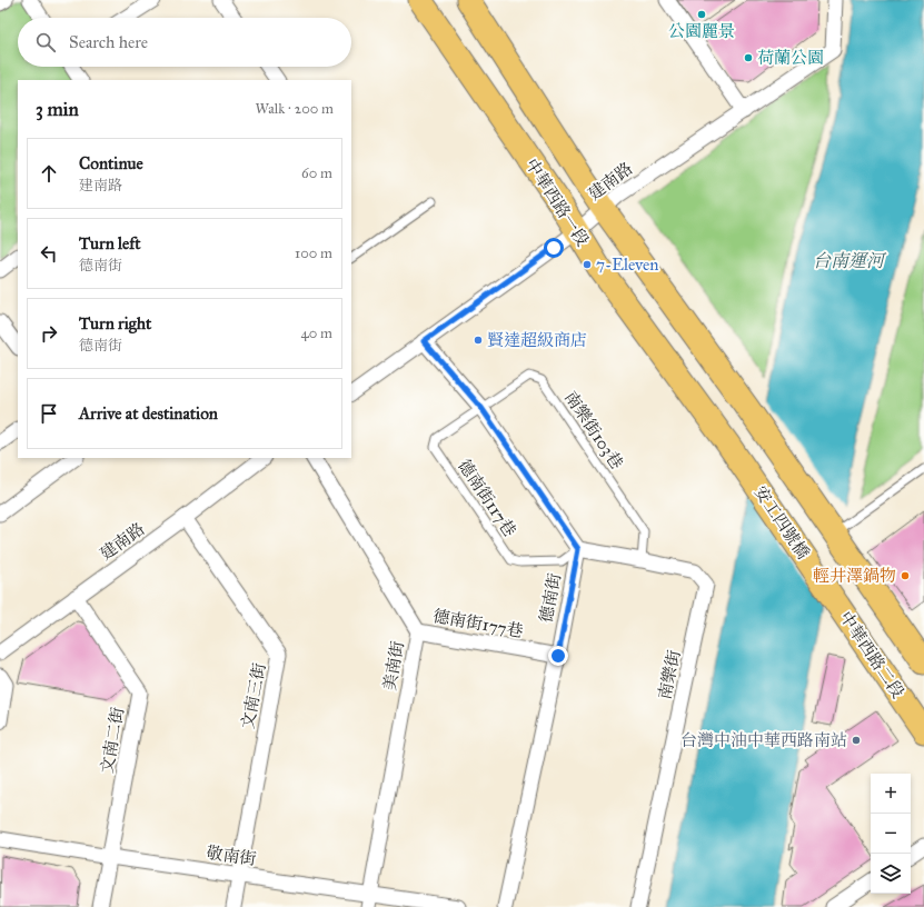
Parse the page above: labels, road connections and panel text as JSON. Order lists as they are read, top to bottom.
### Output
{
  "streets": {
    "main road": ["中華西路一段", "安工四號橋", "中華西路二段"],
    "street": [
      "建南路",
      "德南街",
      "德南街177巷",
      "美南街",
      "南樂街",
      "文南三街",
      "文南二街",
      "敬南街"
    ],
    "lane": ["南樂街103巷", "德南街117巷"]
  },
  "crossings": [
    ["建南路", "中華西路一段"],
    ["建南路", "文南三街"],
    ["建南路", "文南二街"],
    ["中華西路一段", "安工四號橋"],
    ["南樂街103巷", "德南街117巷"],
    ["南樂街103巷", "南樂街"],
    ["德南街117巷", "德南街"],
    ["德南街117巷", "南樂街"],
    ["安工四號橋", "中華西路二段"],
    ["德南街", "德南街177巷"],
    ["德南街", "南樂街"],
    ["德南街177巷", "美南街"],
    ["美南街", "敬南街"],
    ["文南三街", "敬南街"],
    ["文南二街", "敬南街"]
  ],
  "water": ["台南運河"],
  "places": [
    "公園麗景",
    "荷蘭公園",
    "7-Eleven",
    "賢達超級商店",
    "輕井澤鍋物",
    "台灣中油中華西路南站"
  ],
  "page": {
    "search": "Search here",
    "heading": ["3 min", "Walk · 200 m"],
    "list": [
      ["Continue", "建南路", "60 m"],
      ["Turn left", "德南街", "100 m"],
      ["Turn right", "德南街", "40 m"],
      "Arrive at destination"
    ],
    "map_buttons": ["+", "−"]
  }
}
